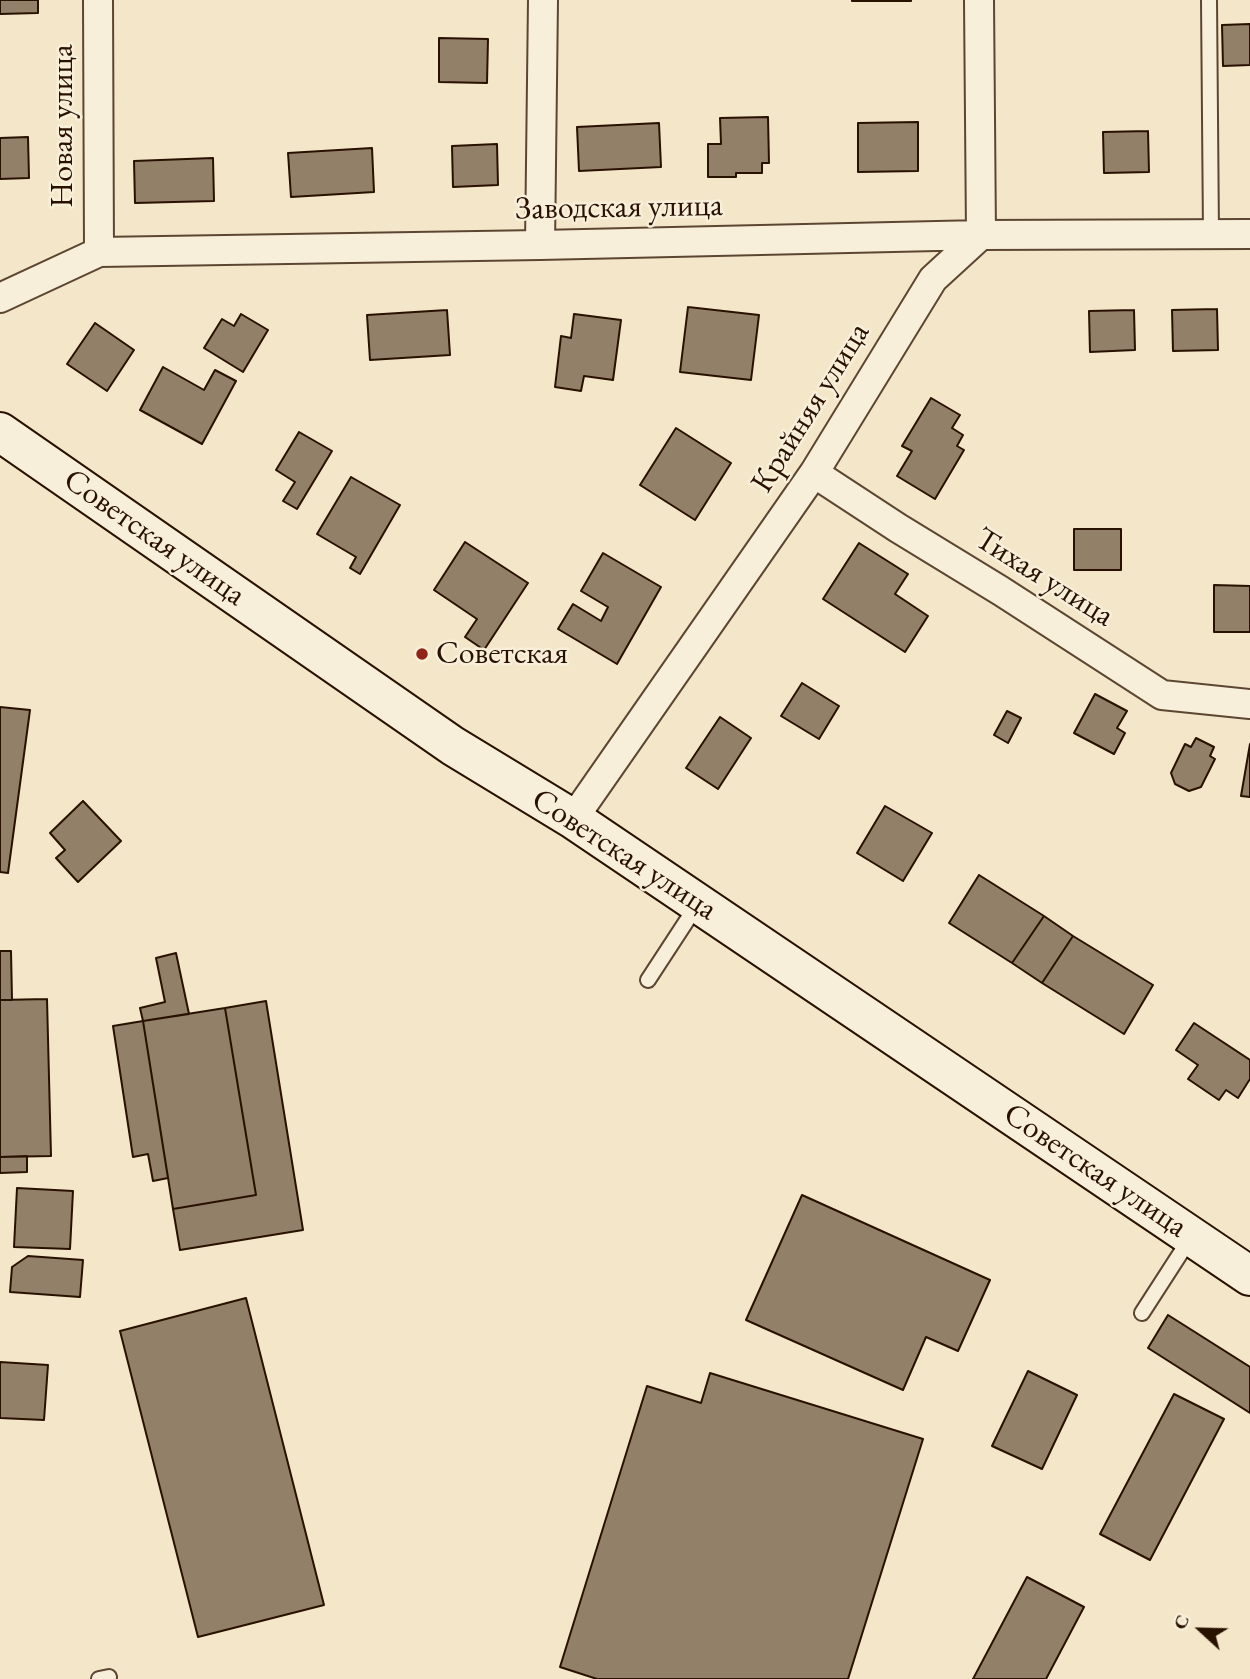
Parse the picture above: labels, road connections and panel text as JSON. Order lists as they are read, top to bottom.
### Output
{
  "streets": {
    "street": [
      "Новая улица",
      "Заводская улица",
      "Крайняя улица",
      "Советская улица",
      "Тихая улица"
    ]
  },
  "crossings": [
    ["Новая улица", "Заводская улица"],
    ["Заводская улица", "Крайняя улица"],
    ["Крайняя улица", "Советская улица"],
    ["Крайняя улица", "Тихая улица"]
  ],
  "places": ["Советская"],
  "north": "left"
}
